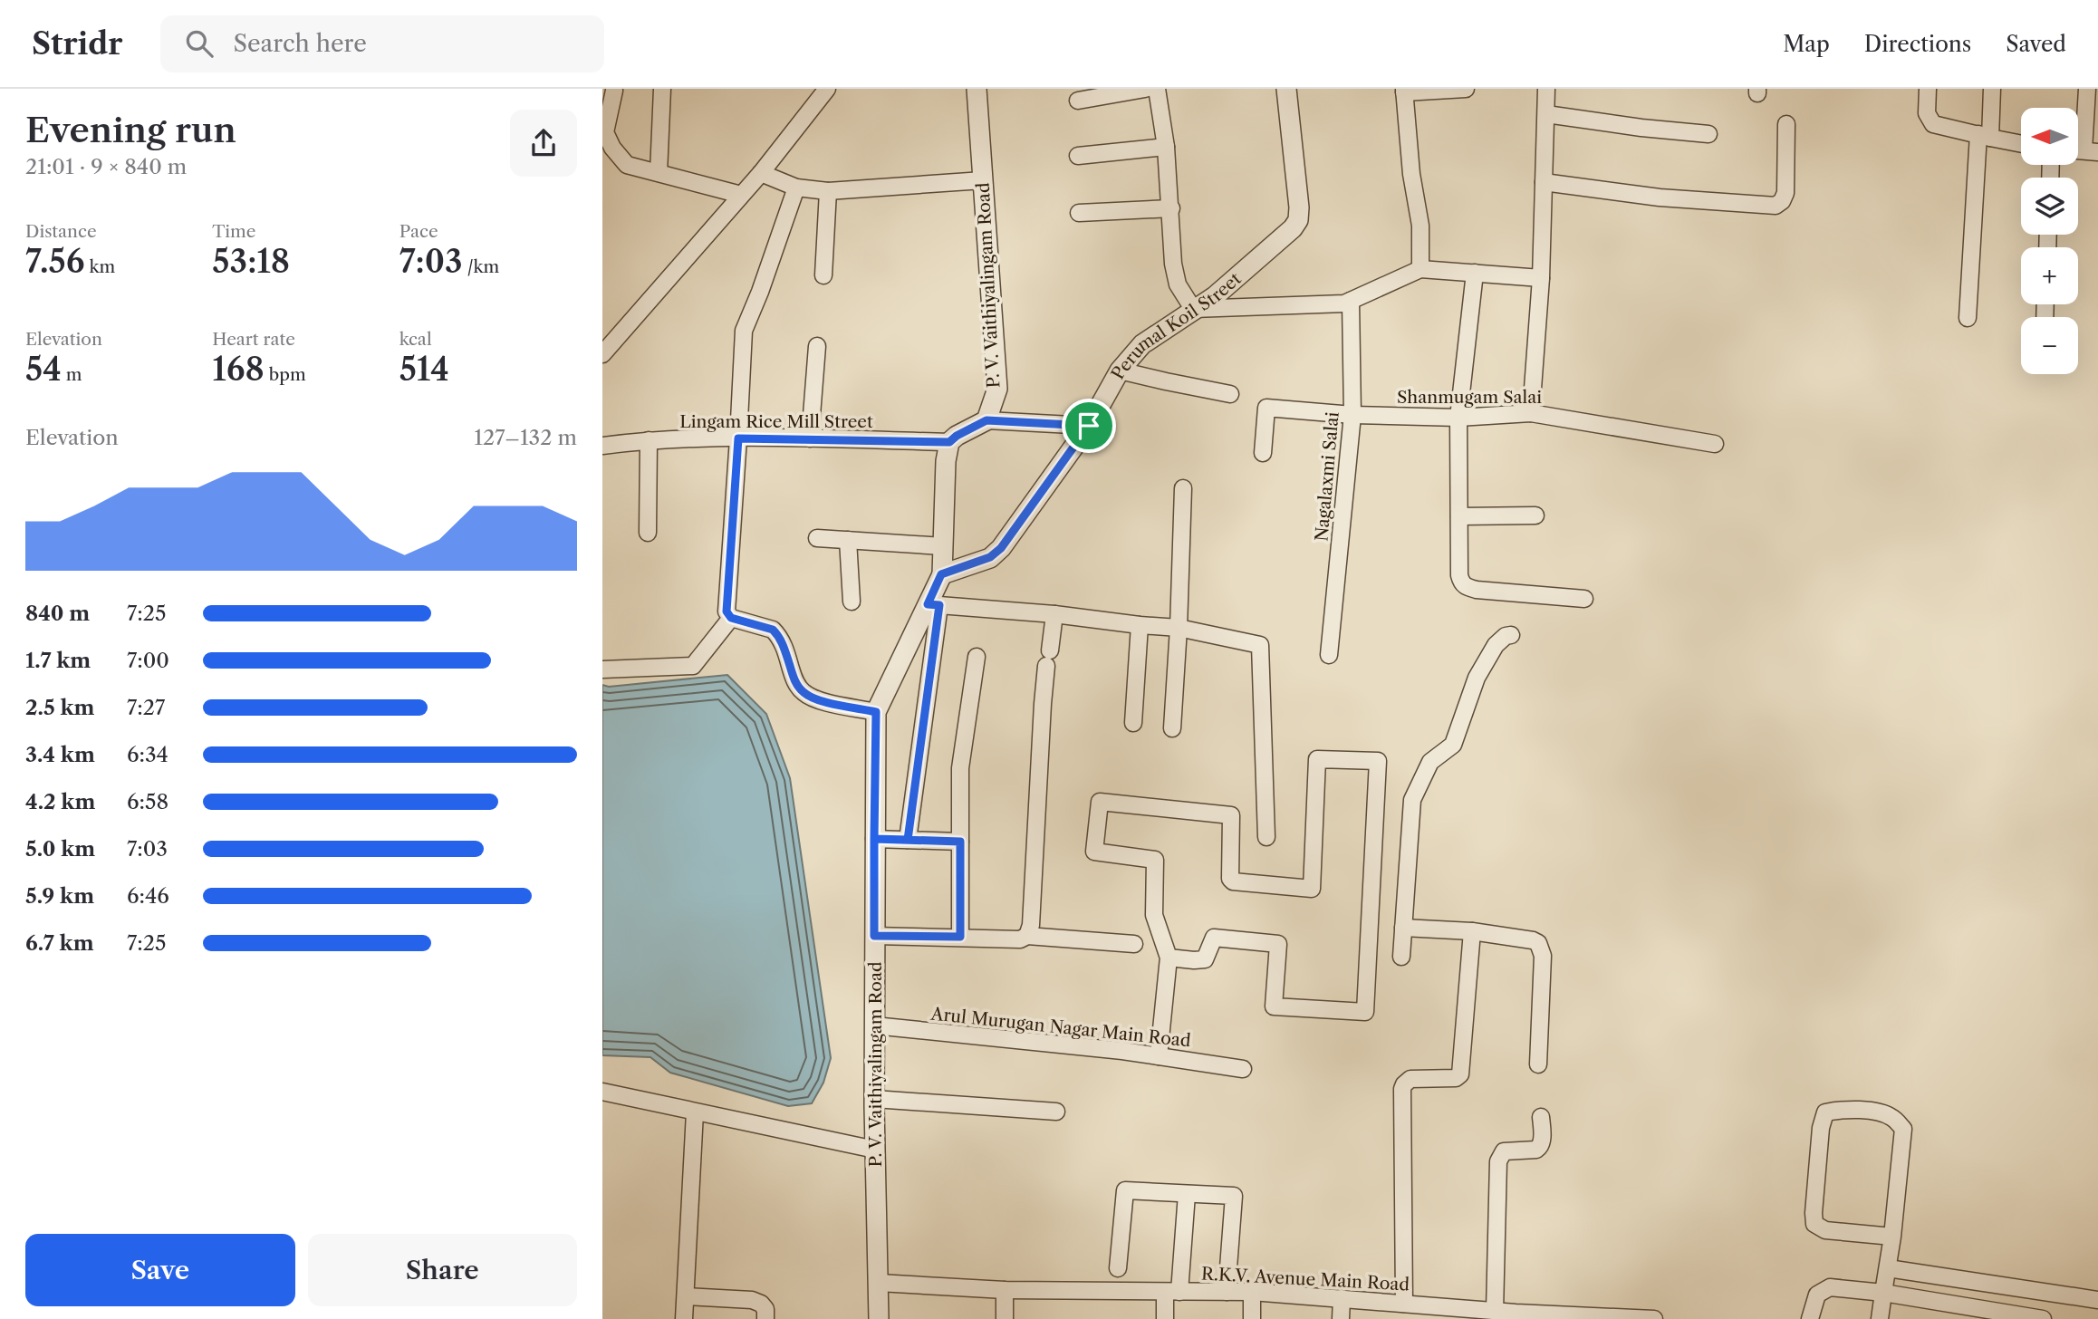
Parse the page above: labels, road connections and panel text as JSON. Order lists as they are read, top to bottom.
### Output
{
  "streets": {
    "street": [
      "P. V. Vaithiyalingam Road",
      "Perumal Koil Street",
      "Shanmugam Salai",
      "Lingam Rice Mill Street",
      "Nagalaxmi Salai",
      "Arul Murugan Nagar Main Road",
      "R.K.V. Avenue Main Road"
    ]
  },
  "crossings": [
    ["P. V. Vaithiyalingam Road", "Perumal Koil Street"],
    ["P. V. Vaithiyalingam Road", "Lingam Rice Mill Street"],
    ["P. V. Vaithiyalingam Road", "Arul Murugan Nagar Main Road"],
    ["P. V. Vaithiyalingam Road", "R.K.V. Avenue Main Road"],
    ["Shanmugam Salai", "Nagalaxmi Salai"]
  ],
  "north": "left",
  "page": {
    "header": "Stridr",
    "search": "Search here",
    "nav": ["Map", "Directions", "Saved"],
    "heading": ["Evening run", "21:01 · 9 × 840 m"],
    "map_buttons": ["+", "−"],
    "stats": [
      ["Distance", "7.56 km"],
      ["Time", "53:18"],
      ["Pace", "7:03 /km"],
      ["Elevation", "54 m"],
      ["Heart rate", "168 bpm"],
      ["kcal", "514"]
    ],
    "chart": ["Elevation", "127–132 m"],
    "list": [
      {
        "name": "840 m",
        "note": "7:25"
      },
      {
        "name": "1.7 km",
        "note": "7:00"
      },
      {
        "name": "2.5 km",
        "note": "7:27"
      },
      {
        "name": "3.4 km",
        "note": "6:34"
      },
      {
        "name": "4.2 km",
        "note": "6:58"
      },
      {
        "name": "5.0 km",
        "note": "7:03"
      },
      {
        "name": "5.9 km",
        "note": "6:46"
      },
      {
        "name": "6.7 km",
        "note": "7:25"
      }
    ],
    "buttons": ["Save", "Share"]
  }
}
